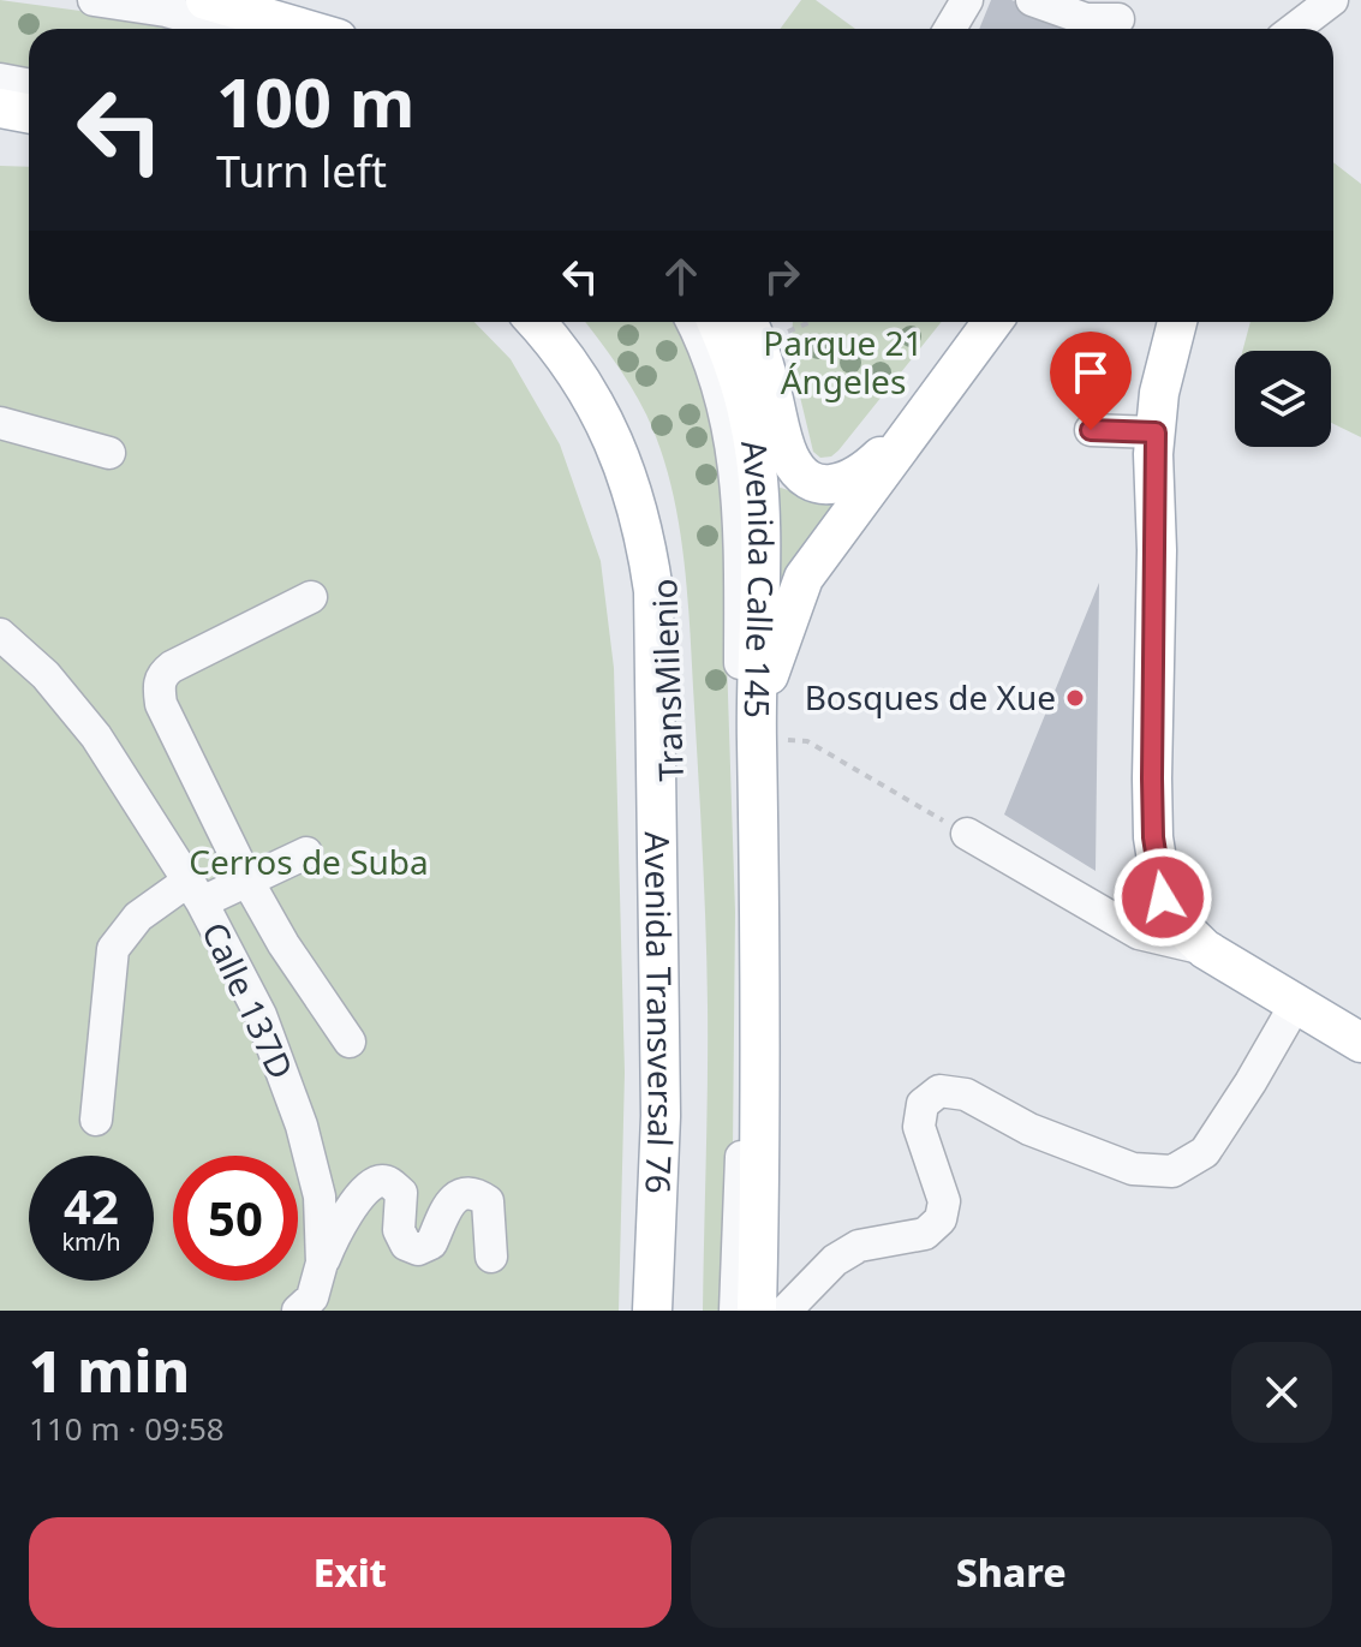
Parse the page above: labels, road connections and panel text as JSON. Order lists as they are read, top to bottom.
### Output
{
  "streets": {
    "main road": ["Avenida Calle 145", "Avenida Transversal 76"],
    "street": ["TransMilenio", "Calle 137D"]
  },
  "parks": ["Parque 21 Ángeles", "Cerros de Suba"],
  "places": ["Bosques de Xue"],
  "page": {
    "turn": ["100 m", "Turn left"],
    "speed": "42 km/h",
    "limit": "50",
    "heading": ["1 min", "110 m · 09:58"],
    "buttons": ["Exit", "Share"]
  }
}
